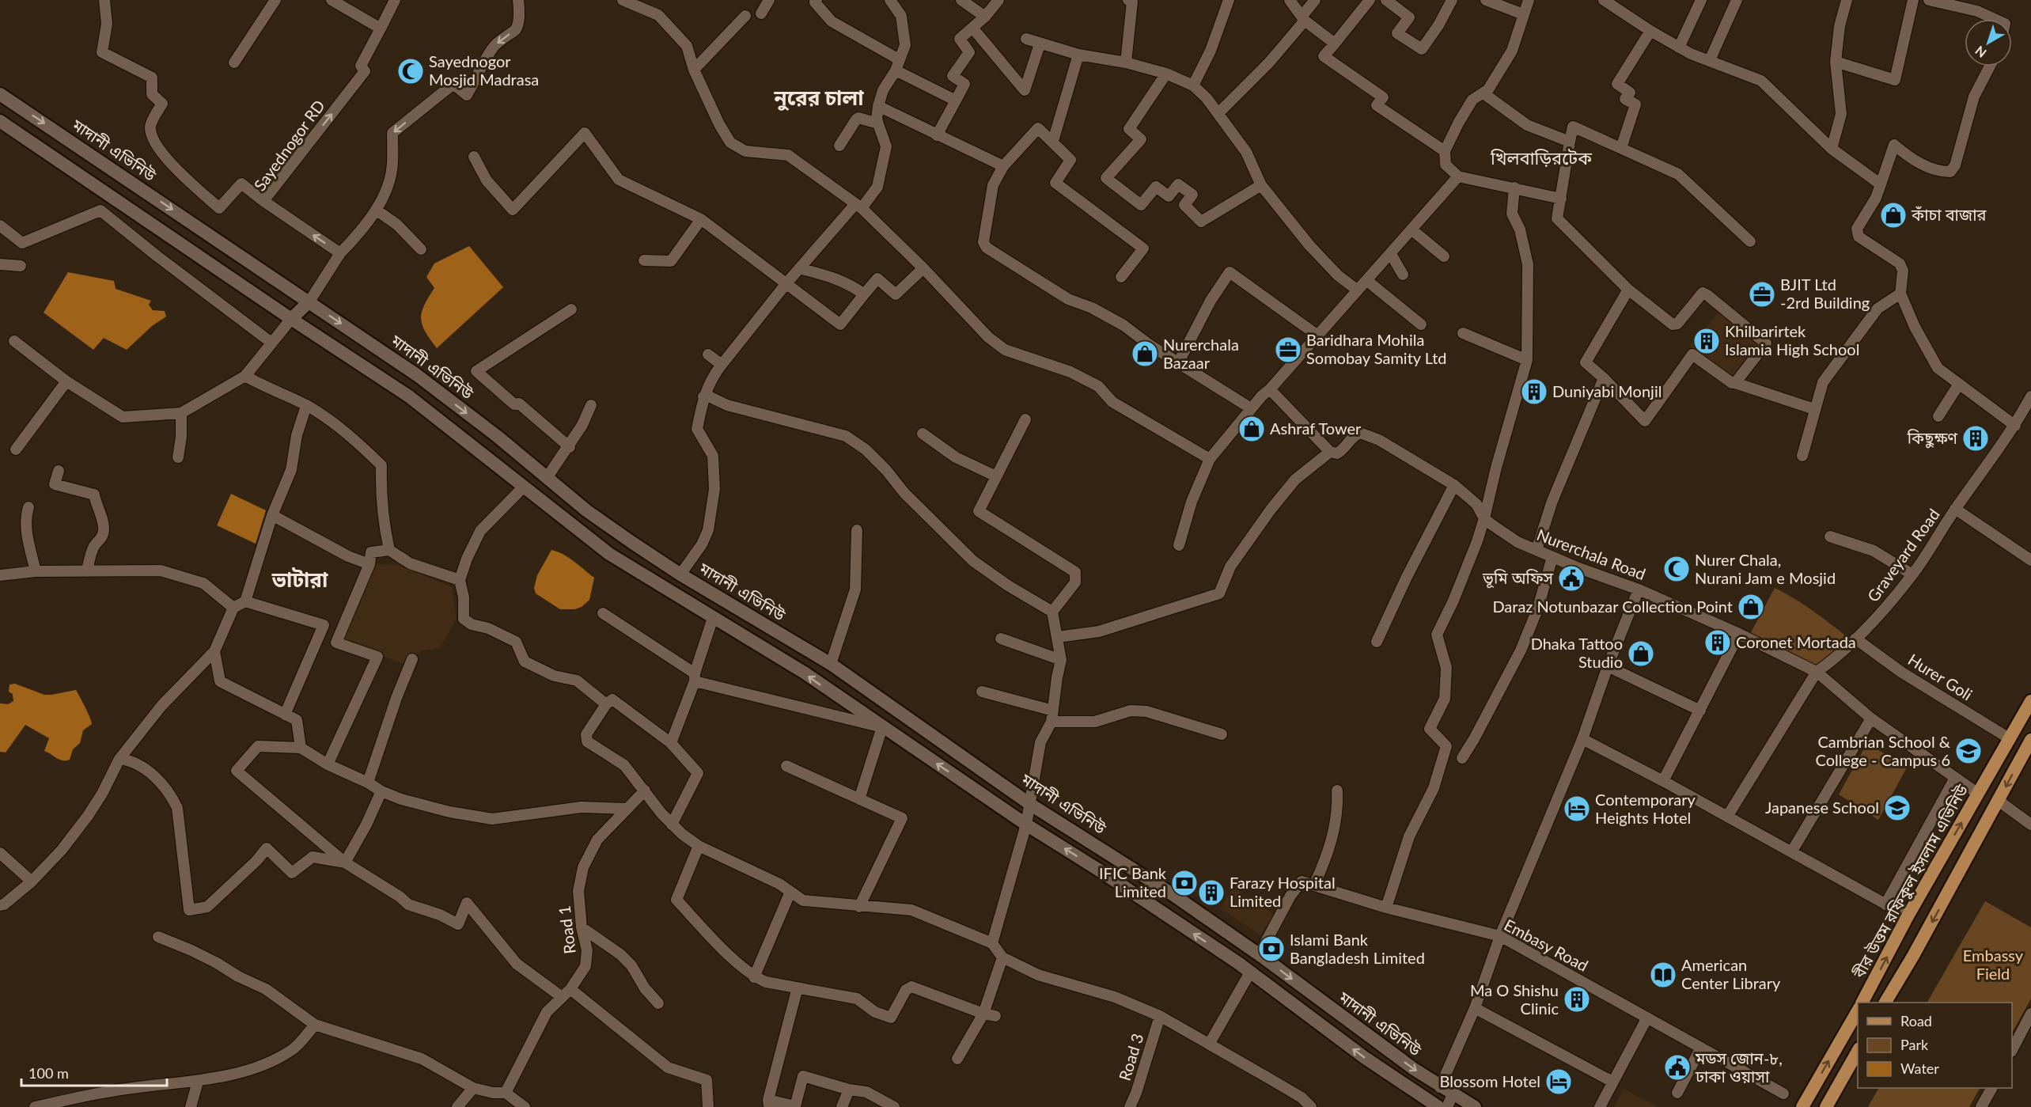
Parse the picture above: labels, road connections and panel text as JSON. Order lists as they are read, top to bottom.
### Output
{
  "streets": {
    "main road": ["মাদানী এভিনিউ", "বীর উত্তম রফিকুল ইসলাম এভিনিউ"],
    "street": [
      "Sayednogor RD",
      "Nurerchala Road",
      "Graveyard Road",
      "Hurer Goli",
      "Road 1",
      "Embasy Road",
      "Road 3"
    ]
  },
  "crossings": [
    ["Nurerchala Road", "Graveyard Road"],
    ["Nurerchala Road", "বীর উত্তম রফিকুল ইসলাম এভিনিউ"],
    ["Graveyard Road", "Hurer Goli"],
    ["Hurer Goli", "বীর উত্তম রফিকুল ইসলাম এভিনিউ"]
  ],
  "districts": ["নুরের চালা", "খিলবাড়িরটেক", "ভাটারা"],
  "parks": ["Embassy Field"],
  "places": {
    "mosque": ["Sayednogor Mosjid Madrasa", "Nurer Chala, Nurani Jam e Mosjid"],
    "shop": [
      "কাঁচা বাজার",
      "Nurerchala Bazaar",
      "Ashraf Tower",
      "Daraz Notunbazar Collection Point",
      "Dhaka Tattoo Studio"
    ],
    "office": ["BJIT Ltd -2rd Building", "Baridhara Mohila Somobay Samity Ltd"],
    "building": [
      "Khilbarirtek Islamia High School",
      "Duniyabi Monjil",
      "কিছুক্ষণ",
      "Coronet Mortada",
      "Farazy Hospital Limited",
      "Ma O Shishu Clinic"
    ],
    "public building": ["ভূমি অফিস", "মডস জোন-৮, ঢাকা ওয়াসা"],
    "school or university": ["Cambrian School & College - Campus 6", "Japanese School"],
    "hotel": ["Contemporary Heights Hotel", "Blossom Hotel"],
    "bank": ["IFIC Bank Limited", "Islami Bank Bangladesh Limited"],
    "library": ["American Center Library"]
  },
  "legend": ["Road", "Park", "Water"],
  "scale_bar": "100 m",
  "north": "bottom left"
}
